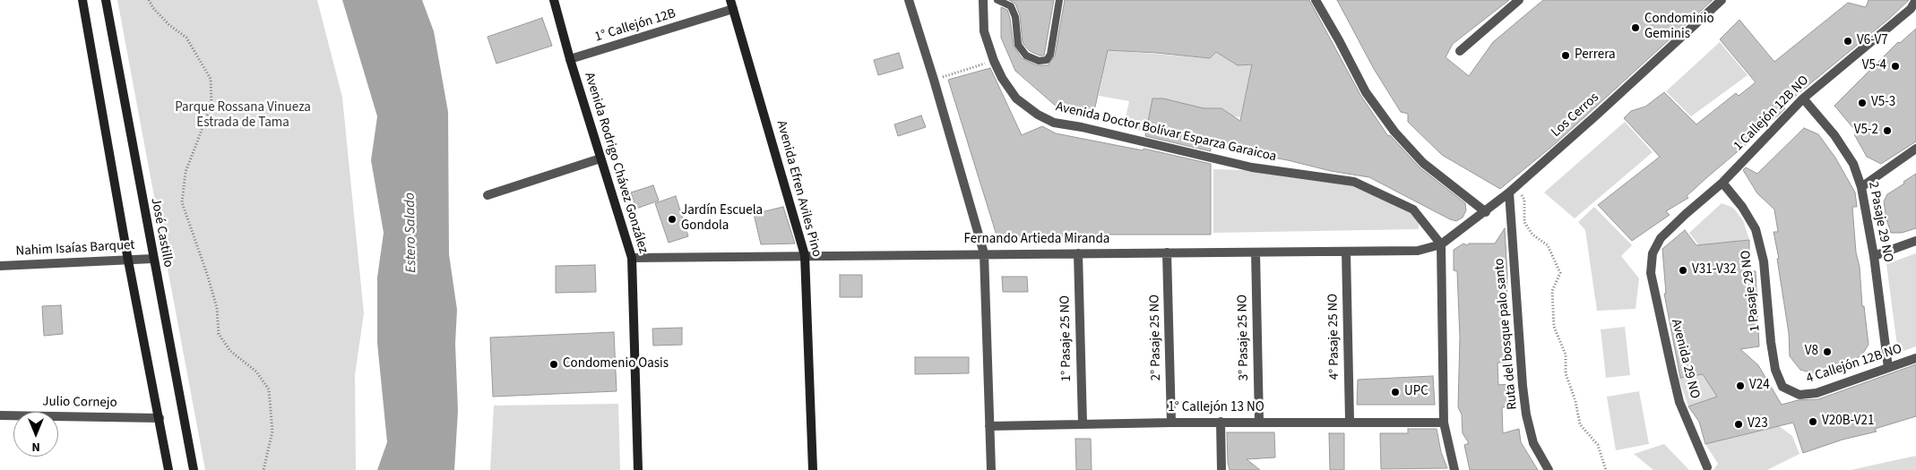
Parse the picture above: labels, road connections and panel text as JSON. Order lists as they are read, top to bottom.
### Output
{
  "streets": {
    "street": [
      "1° Callejón 12B",
      "1 Callejón 12B NO",
      "Los Cerros",
      "Avenida Doctor Bolívar Esparza Garaicoa",
      "Avenida Rodrigo Chávez González",
      "Avenida Efren Aviles Pino",
      "2 Pasaje 29 NO",
      "José Castillo",
      "Fernando Artieda Miranda",
      "Nahim Isaías Barquet",
      "1 Pasaje 29 NO",
      "Ruta del bosque palo santo",
      "4° Pasaje 25 NO",
      "2° Pasaje 25 NO",
      "3° Pasaje 25 NO",
      "1° Pasaje 25 NO",
      "Avenida 29 NO",
      "4 Callejón 12B NO",
      "Julio Cornejo",
      "1° Callejón 13 NO"
    ]
  },
  "crossings": [
    ["1° Callejón 12B", "Avenida Rodrigo Chávez González"],
    ["1° Callejón 12B", "Avenida Efren Aviles Pino"],
    ["1 Callejón 12B NO", "2 Pasaje 29 NO"],
    ["1 Callejón 12B NO", "1 Pasaje 29 NO"],
    ["1 Callejón 12B NO", "Avenida 29 NO"],
    ["Los Cerros", "Avenida Doctor Bolívar Esparza Garaicoa"],
    ["Los Cerros", "Fernando Artieda Miranda"],
    ["Los Cerros", "Ruta del bosque palo santo"],
    ["Avenida Doctor Bolívar Esparza Garaicoa", "Fernando Artieda Miranda"],
    ["Avenida Rodrigo Chávez González", "Fernando Artieda Miranda"],
    ["Avenida Efren Aviles Pino", "Fernando Artieda Miranda"],
    ["2 Pasaje 29 NO", "4 Callejón 12B NO"],
    ["José Castillo", "Nahim Isaías Barquet"],
    ["Fernando Artieda Miranda", "4° Pasaje 25 NO"],
    ["Fernando Artieda Miranda", "2° Pasaje 25 NO"],
    ["Fernando Artieda Miranda", "3° Pasaje 25 NO"],
    ["Fernando Artieda Miranda", "1° Pasaje 25 NO"],
    ["1 Pasaje 29 NO", "4 Callejón 12B NO"],
    ["4° Pasaje 25 NO", "1° Callejón 13 NO"],
    ["2° Pasaje 25 NO", "1° Callejón 13 NO"],
    ["3° Pasaje 25 NO", "1° Callejón 13 NO"],
    ["1° Pasaje 25 NO", "1° Callejón 13 NO"]
  ],
  "water": ["Estero Salado"],
  "parks": ["Parque Rossana Vinueza Estrada de Tama"],
  "places": [
    "Condominio Geminis",
    "V6-V7",
    "Perrera",
    "V5-4",
    "V5-3",
    "V5-2",
    "Jardín Escuela Gondola",
    "V31-V32",
    "V8",
    "Condomenio Oasis",
    "V24",
    "UPC",
    "V20B-V21",
    "V23"
  ],
  "north": "bottom"
}
